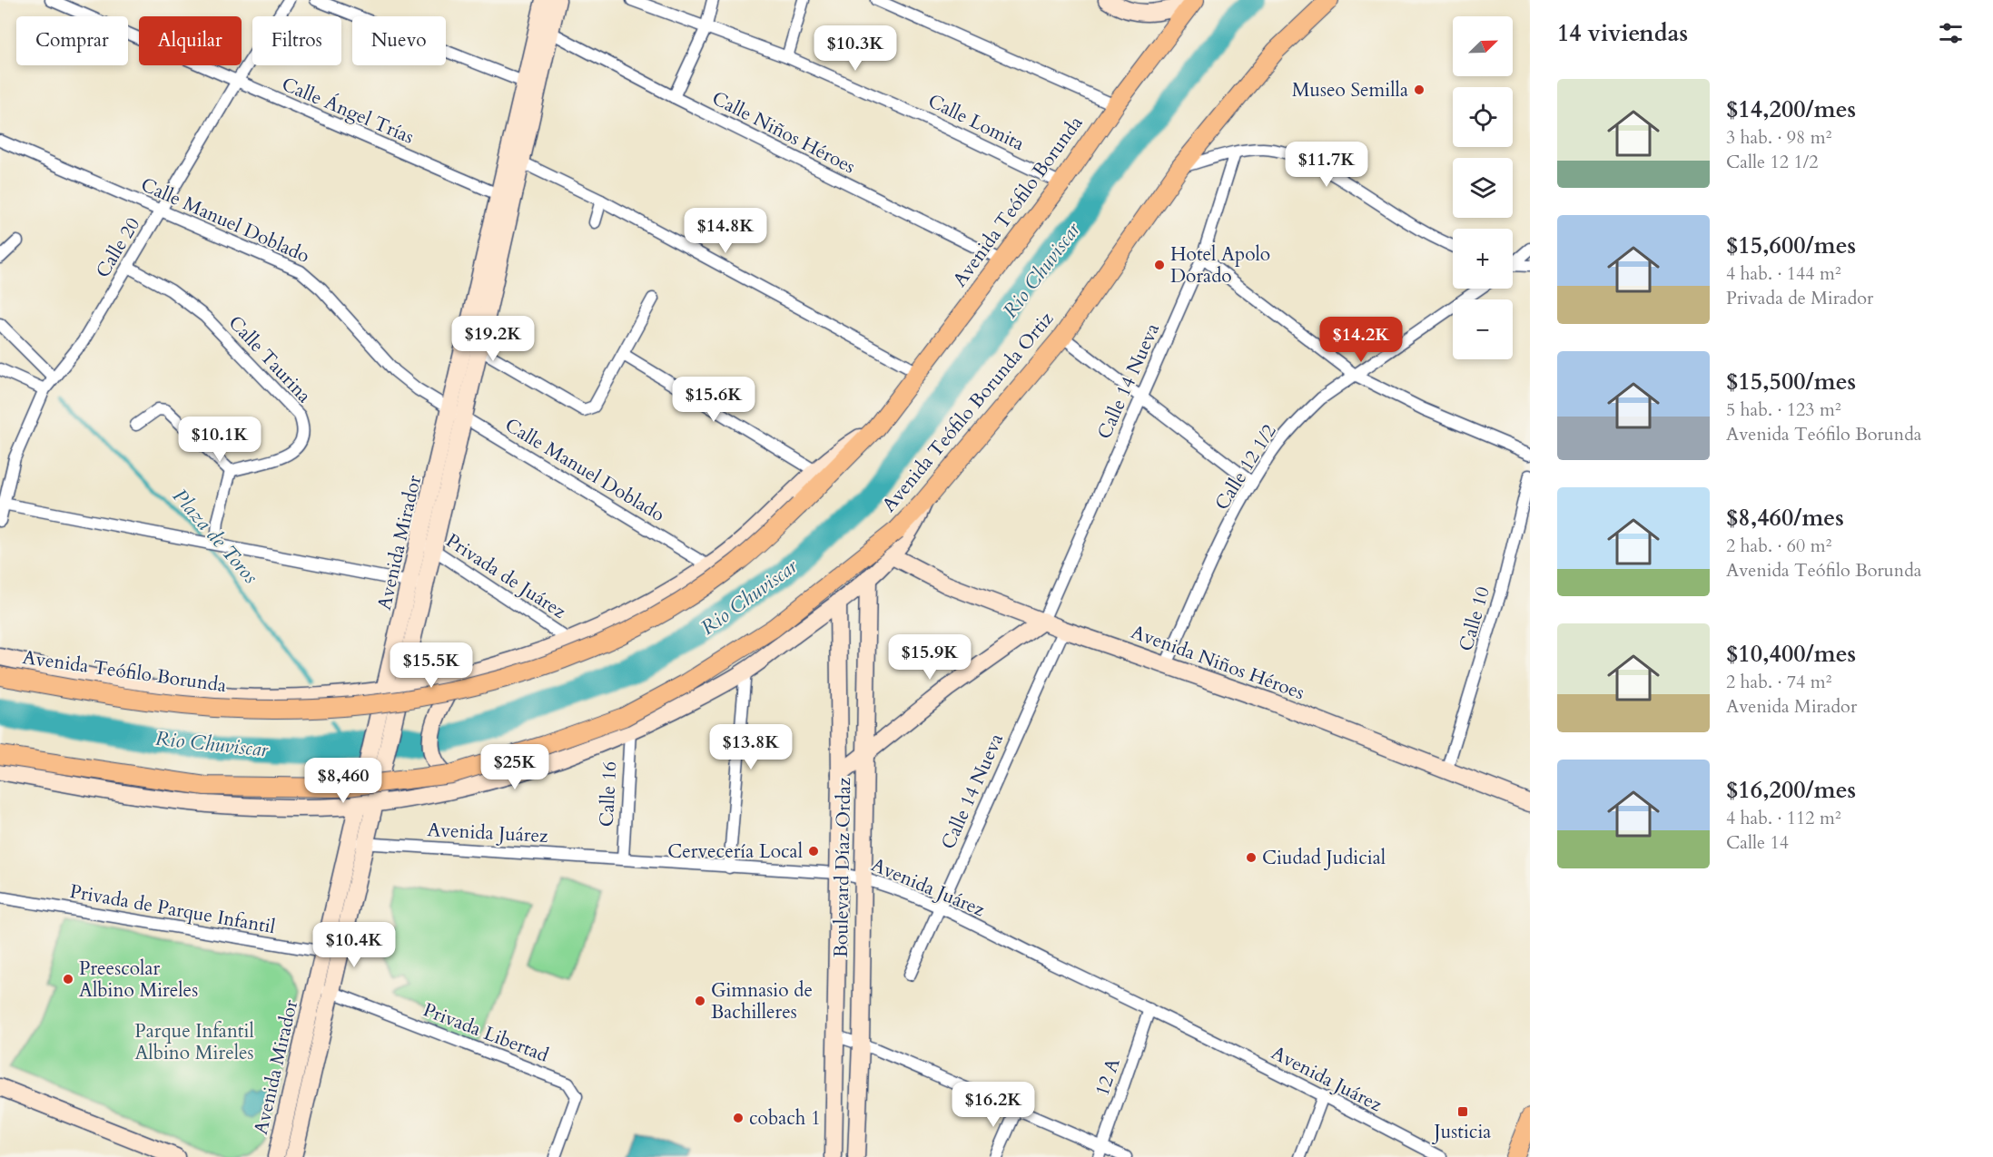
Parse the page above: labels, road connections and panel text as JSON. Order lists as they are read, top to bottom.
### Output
{
  "streets": {
    "main road": [
      "Avenida Teófilo Borunda",
      "Avenida Teófilo Borunda Ortiz",
      "Avenida Mirador",
      "Avenida Niños Héroes",
      "Boulevard Díaz Ordaz"
    ],
    "street": [
      "Calle Ángel Trías",
      "Calle Lomita",
      "Calle Niños Héroes",
      "Calle Manuel Doblado",
      "Calle 20",
      "Calle Taurina",
      "Calle 14 Nueva",
      "Calle 12 1/2",
      "Privada de Juárez",
      "Calle 10",
      "Calle 16",
      "Avenida Juárez",
      "Privada de Parque Infantil",
      "Privada Libertad",
      "12 A"
    ]
  },
  "crossings": [
    ["Calle Ángel Trías", "Calle 20"],
    ["Calle Ángel Trías", "Avenida Mirador"],
    ["Calle Lomita", "Avenida Teófilo Borunda"],
    ["Calle Niños Héroes", "Avenida Teófilo Borunda"],
    ["Calle Niños Héroes", "Avenida Mirador"],
    ["Avenida Teófilo Borunda", "Calle Manuel Doblado"],
    ["Avenida Teófilo Borunda", "Avenida Mirador"],
    ["Avenida Teófilo Borunda", "Privada de Juárez"],
    ["Calle Manuel Doblado", "Calle 20"],
    ["Calle Manuel Doblado", "Avenida Mirador"],
    ["Calle 20", "Calle Taurina"],
    ["Calle 14 Nueva", "Avenida Niños Héroes"],
    ["Calle 14 Nueva", "Avenida Juárez"],
    ["Calle 12 1/2", "Avenida Niños Héroes"],
    ["Avenida Mirador", "Privada de Juárez"],
    ["Avenida Mirador", "Avenida Juárez"],
    ["Avenida Mirador", "Privada de Parque Infantil"],
    ["Avenida Mirador", "Privada Libertad"],
    ["Calle 10", "Avenida Niños Héroes"],
    ["Calle 16", "Avenida Juárez"],
    ["Avenida Juárez", "Boulevard Díaz Ordaz"],
    ["Avenida Juárez", "12 A"]
  ],
  "water": ["Rio Chuviscar", "Plaza de Toros"],
  "parks": ["Parque Infantil Albino Mireles"],
  "places": {
    "other": [
      "Museo Semilla",
      "Hotel Apolo Dorado",
      "Cervecería Local",
      "Ciudad Judicial",
      "Preescolar Albino Mireles",
      "Gimnasio de Bachilleres",
      "cobach 1"
    ],
    "transit": ["Justicia"]
  },
  "north": "top right",
  "page": {
    "heading": "14 viviendas",
    "map_buttons": ["+", "−"],
    "chip": [
      "Comprar",
      "Alquilar",
      "Filtros",
      "Nuevo"
    ],
    "price": [
      "$10.3K",
      "$11.7K",
      "$14.8K",
      "$19.2K",
      "$14.2K",
      "$15.6K",
      "$10.1K",
      "$15.9K",
      "$15.5K",
      "$13.8K",
      "$25K",
      "$8,460",
      "$10.4K",
      "$16.2K"
    ],
    "list": [
      {
        "name": "$14,200/mes",
        "note": "3 hab. · 98 m² · Calle 12 1/2"
      },
      {
        "name": "$15,600/mes",
        "note": "4 hab. · 144 m² · Privada de Mirador"
      },
      {
        "name": "$15,500/mes",
        "note": "5 hab. · 123 m² · Avenida Teófilo Borunda"
      },
      {
        "name": "$8,460/mes",
        "note": "2 hab. · 60 m² · Avenida Teófilo Borunda"
      },
      {
        "name": "$10,400/mes",
        "note": "2 hab. · 74 m² · Avenida Mirador"
      },
      {
        "name": "$16,200/mes",
        "note": "4 hab. · 112 m² · Calle 14"
      }
    ]
  }
}
